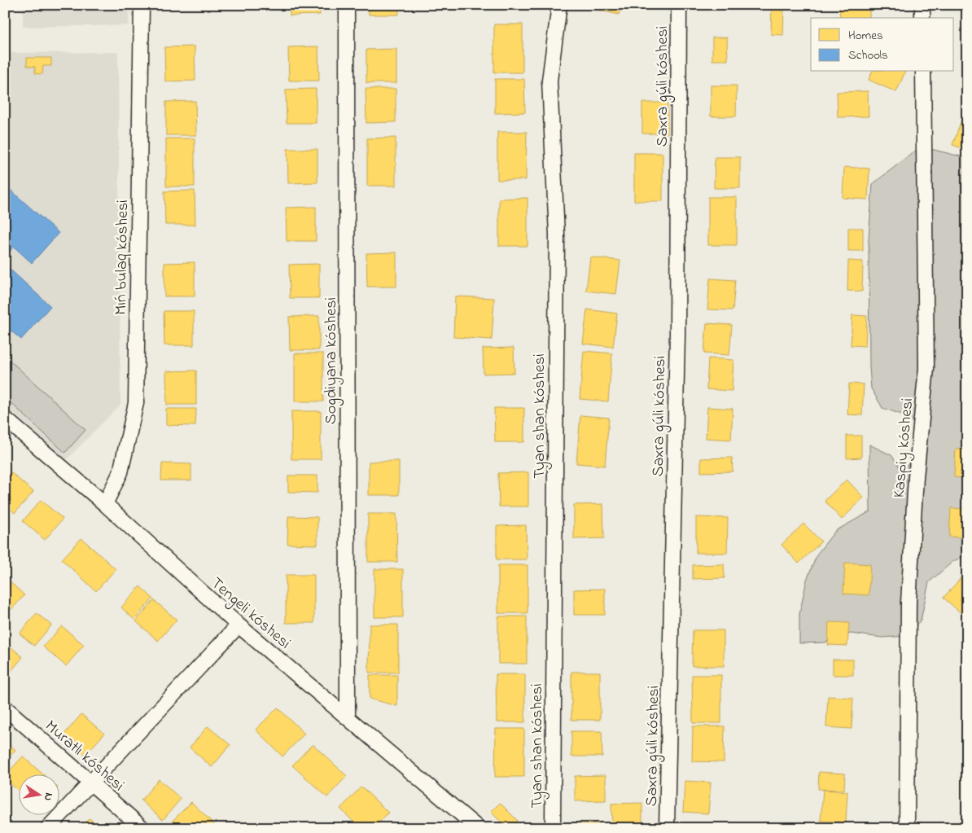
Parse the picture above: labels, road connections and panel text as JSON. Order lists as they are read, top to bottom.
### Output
{
  "streets": {
    "street": [
      "Saxra gúli kóshesi",
      "Mıń bulaq kóshesi",
      "Sogdiyana kóshesi",
      "Tyan shan kóshesi",
      "Kaspiy kóshesi",
      "Tengeli kóshesi",
      "Muratlı kóshesi"
    ]
  },
  "crossings": [
    ["Mıń bulaq kóshesi", "Tengeli kóshesi"],
    ["Sogdiyana kóshesi", "Tengeli kóshesi"]
  ],
  "legend": ["Homes", "Schools"],
  "north": "right"
}
